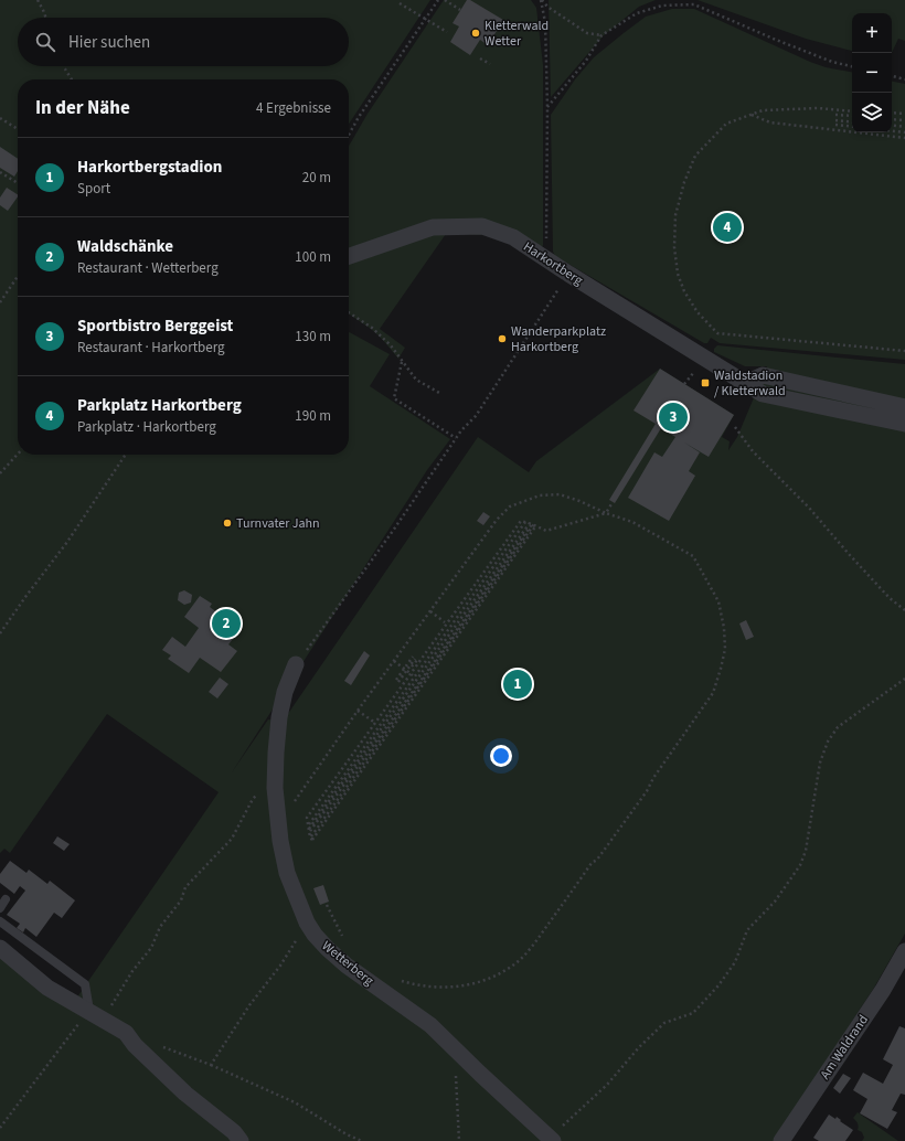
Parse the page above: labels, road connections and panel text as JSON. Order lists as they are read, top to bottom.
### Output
{
  "streets": {
    "street": ["Harkortberg", "Wetterberg", "Am Waldrand"]
  },
  "places": {
    "other": ["Kletterwald Wetter", "Wanderparkplatz Harkortberg", "Turnvater Jahn"],
    "transit": ["Waldstadion / Kletterwald"]
  },
  "page": {
    "map_buttons": ["+", "−"],
    "search": "Hier suchen",
    "heading": ["In der Nähe", "4 Ergebnisse"],
    "list": [
      {
        "mark": "1",
        "name": "Harkortbergstadion",
        "note": "Sport",
        "value": "20 m"
      },
      {
        "mark": "2",
        "name": "Waldschänke",
        "note": "Restaurant · Wetterberg",
        "value": "100 m"
      },
      {
        "mark": "3",
        "name": "Sportbistro Berggeist",
        "note": "Restaurant · Harkortberg",
        "value": "130 m"
      },
      {
        "mark": "4",
        "name": "Parkplatz Harkortberg",
        "note": "Parkplatz · Harkortberg",
        "value": "190 m"
      }
    ],
    "pins": [
      "4",
      "3",
      "2",
      "1"
    ]
  }
}
